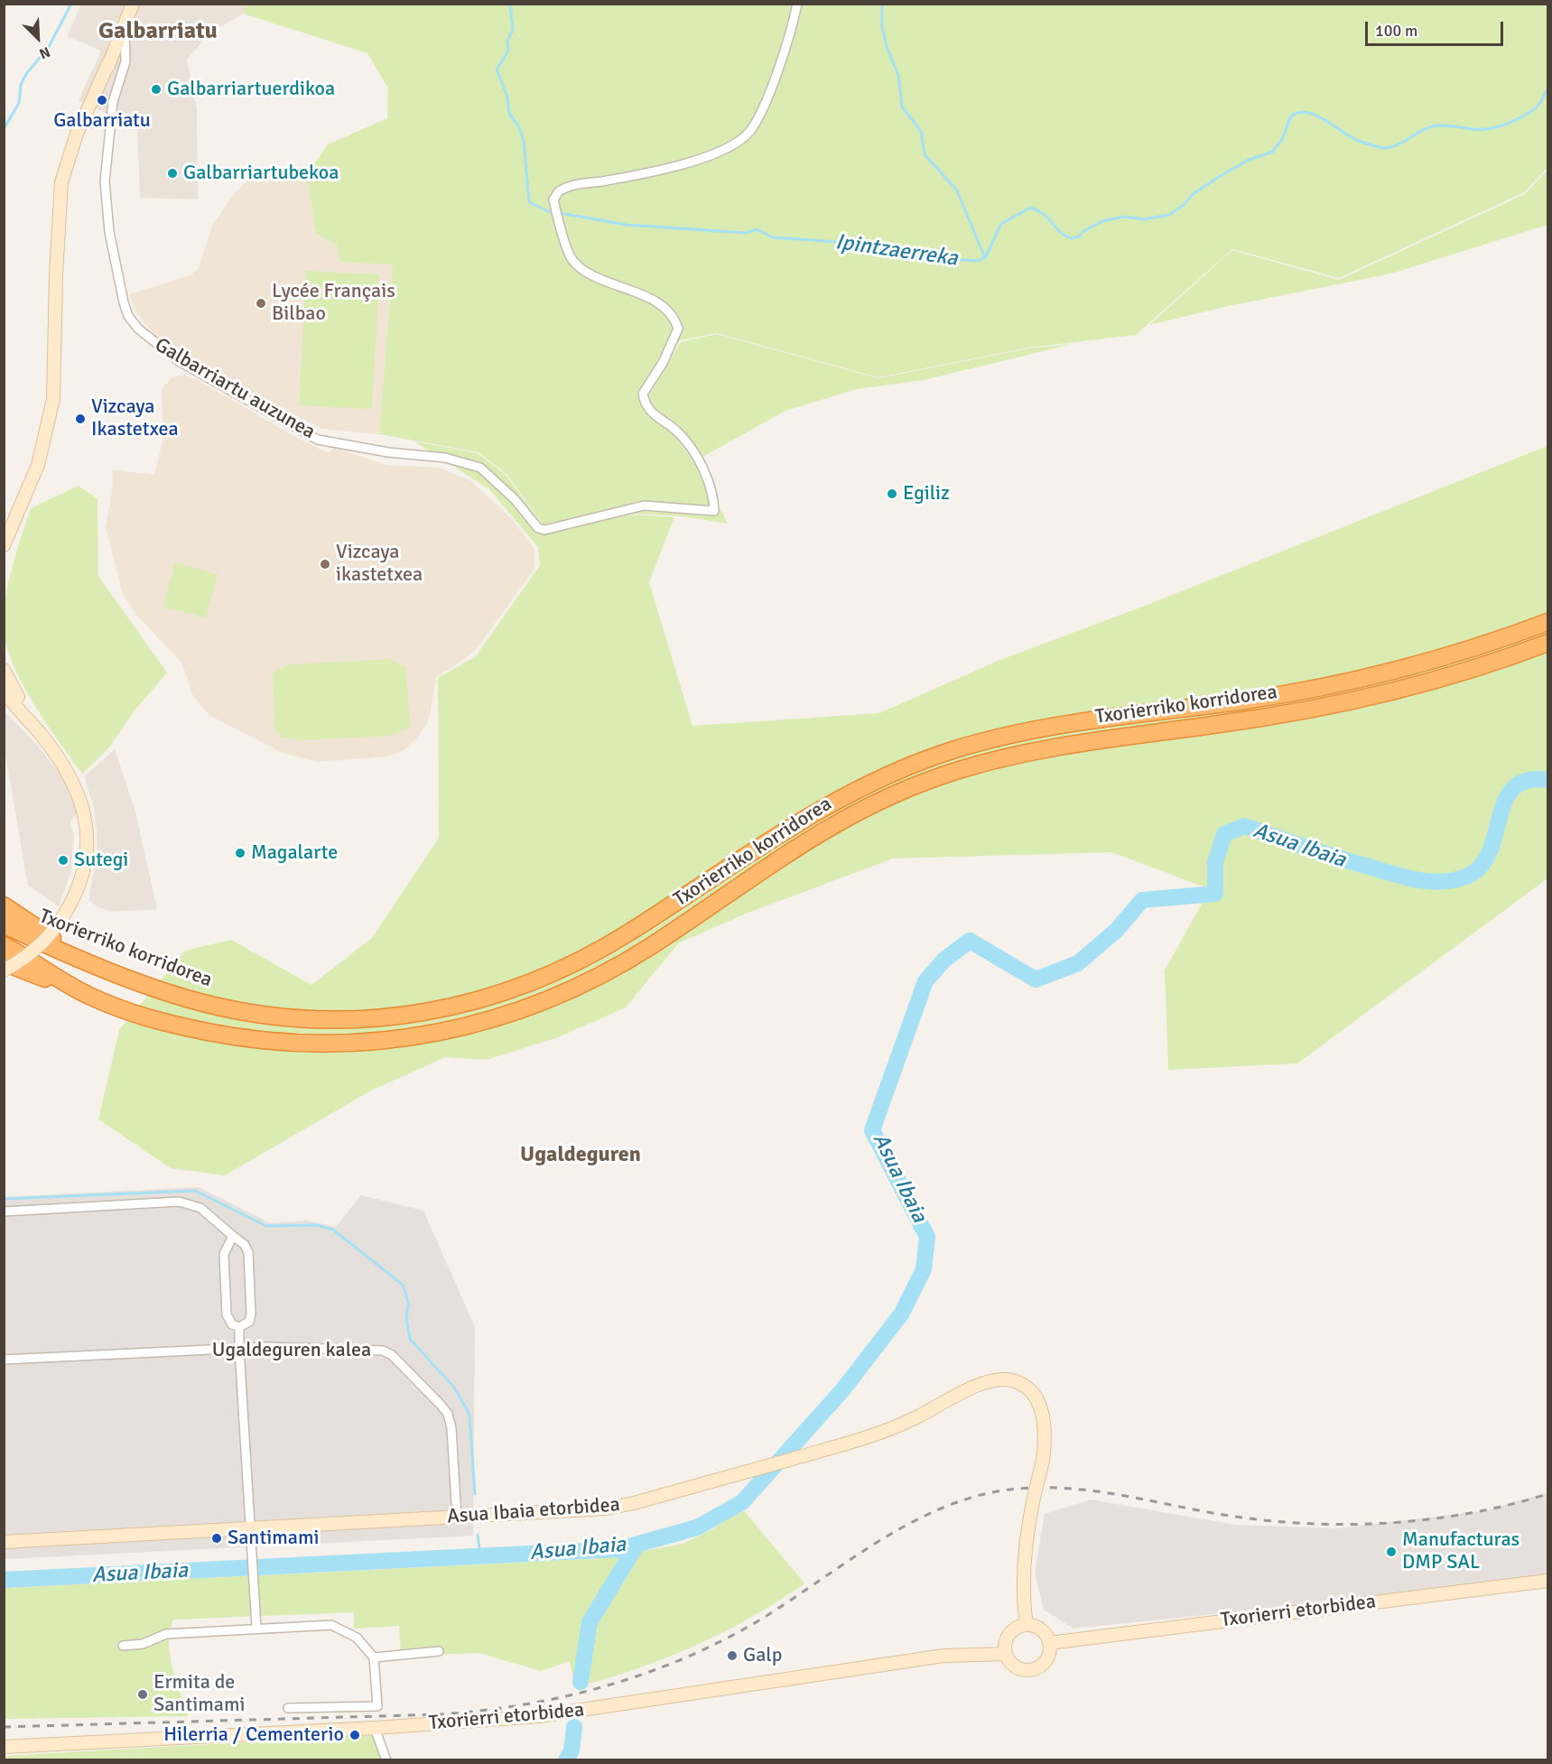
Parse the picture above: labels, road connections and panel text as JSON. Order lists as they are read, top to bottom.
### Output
{
  "streets": {
    "highway": ["Txorierriko korridorea"],
    "street": [
      "Galbarriartu auzunea",
      "Ugaldeguren kalea",
      "Asua Ibaia etorbidea",
      "Txorierri etorbidea"
    ]
  },
  "crossings": [
    ["Ugaldeguren kalea", "Asua Ibaia etorbidea"],
    ["Asua Ibaia etorbidea", "Txorierri etorbidea"]
  ],
  "districts": ["Galbarriatu", "Ugaldeguren"],
  "water": ["Ipintzaerreka", "Asua Ibaia"],
  "places": [
    "Galbarriartuerdikoa",
    "Galbarriatu",
    "Galbarriartubekoa",
    "Lycée Français Bilbao",
    "Vizcaya Ikastetxea",
    "Egiliz",
    "Vizcaya ikastetxea",
    "Magalarte",
    "Sutegi",
    "Santimami",
    "Manufacturas DMP SAL",
    "Galp",
    "Ermita de Santimami",
    "Hilerria / Cementerio"
  ],
  "scale_bar": "100 m",
  "north": "bottom right"
}
